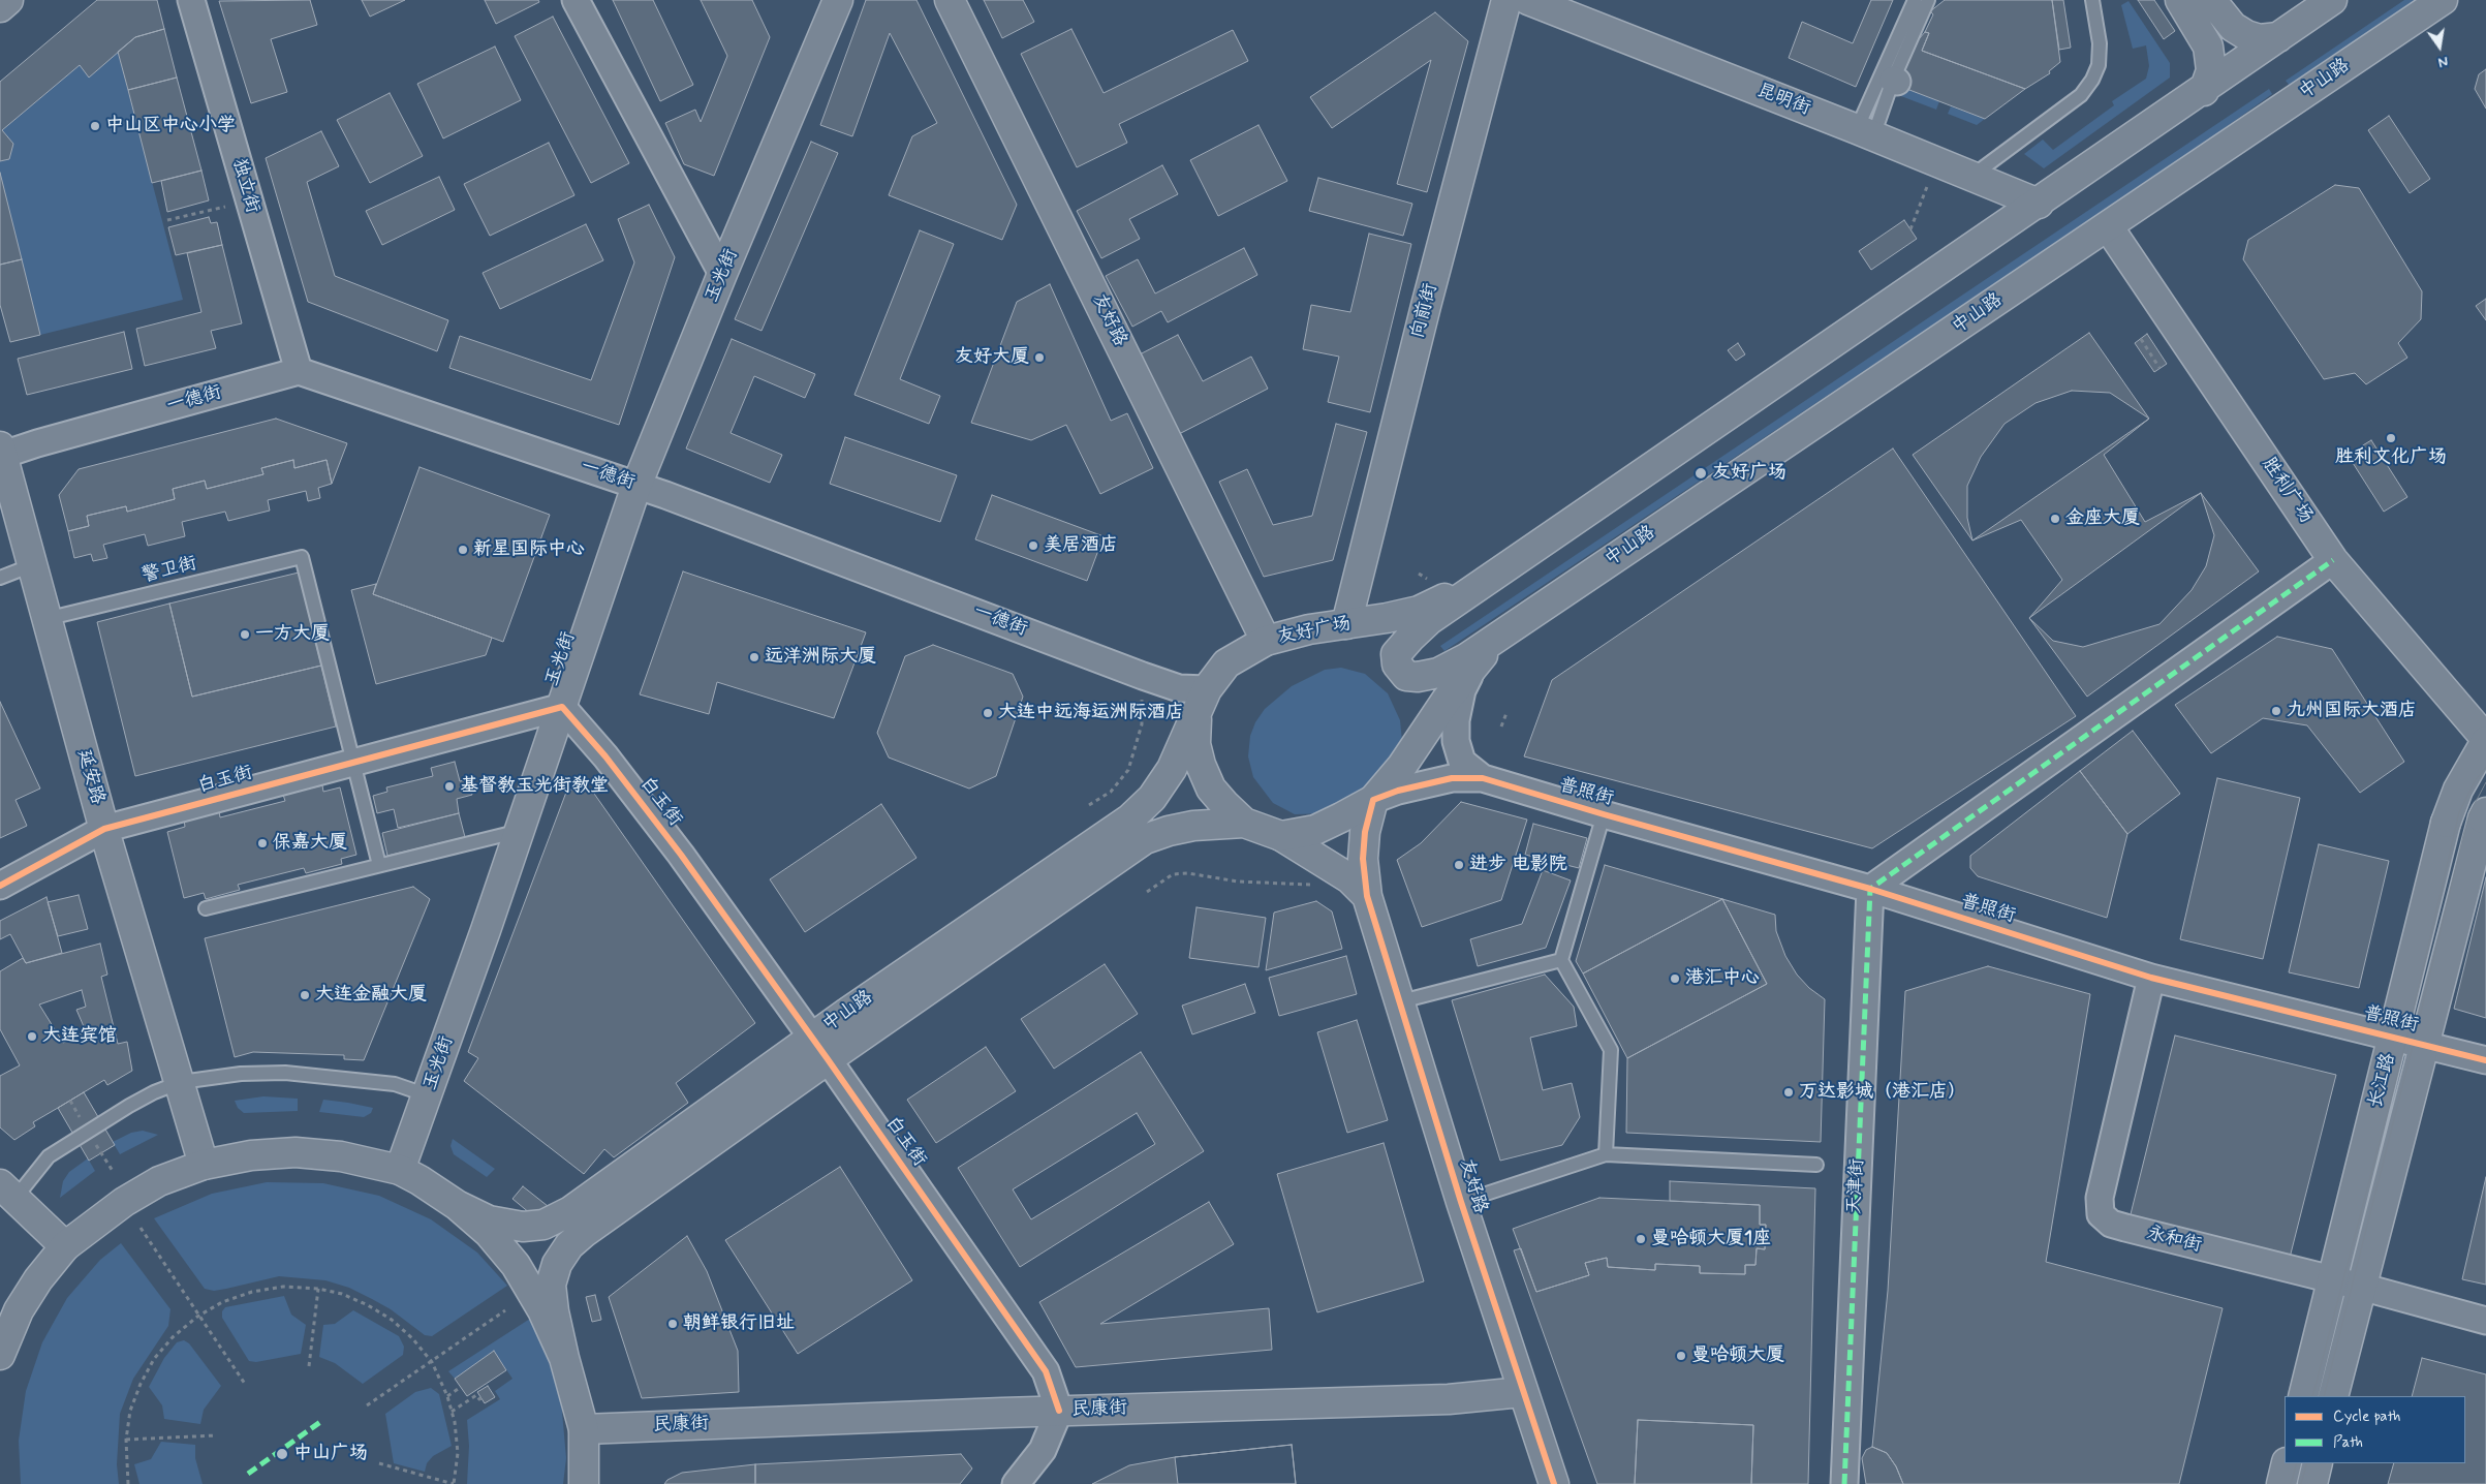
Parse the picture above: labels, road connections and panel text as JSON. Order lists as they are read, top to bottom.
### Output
{
  "streets": {
    "main road": [
      "中山路",
      "昆明街",
      "玉光街",
      "向前街",
      "友好路",
      "胜利广场",
      "友好广场",
      "延安路",
      "长江路",
      "民康街"
    ],
    "street": [
      "独立街",
      "一德街",
      "白玉街",
      "普照街",
      "天津街",
      "永和街"
    ],
    "lane": ["警卫街"]
  },
  "crossings": [
    ["中山路", "胜利广场"],
    ["中山路", "友好广场"],
    ["中山路", "白玉街"],
    ["独立街", "一德街"],
    ["玉光街", "一德街"],
    ["玉光街", "白玉街"],
    ["向前街", "友好广场"],
    ["友好路", "友好广场"],
    ["友好路", "民康街"],
    ["一德街", "友好广场"],
    ["一德街", "延安路"],
    ["胜利广场", "长江路"],
    ["警卫街", "延安路"],
    ["警卫街", "白玉街"],
    ["延安路", "白玉街"],
    ["白玉街", "民康街"],
    ["普照街", "长江路"],
    ["普照街", "天津街"],
    ["普照街", "永和街"],
    ["长江路", "永和街"]
  ],
  "places": [
    "中山区中心小学",
    "友好大厦",
    "胜利文化广场",
    "友好广场",
    "金座大厦",
    "美居酒店",
    "新星国际中心",
    "一方大厦",
    "远洋洲际大厦",
    "九州国际大酒店",
    "大连中远海运洲际酒店",
    "基督教玉光街教堂",
    "保嘉大厦",
    "进步 电影院",
    "港汇中心",
    "大连金融大厦",
    "大连宾馆",
    "万达影城（港汇店）",
    "曼哈顿大厦1座",
    "朝鲜银行旧址",
    "曼哈顿大厦",
    "中山广场"
  ],
  "legend": ["Cycle path", "Path"],
  "north": "bottom"
}
